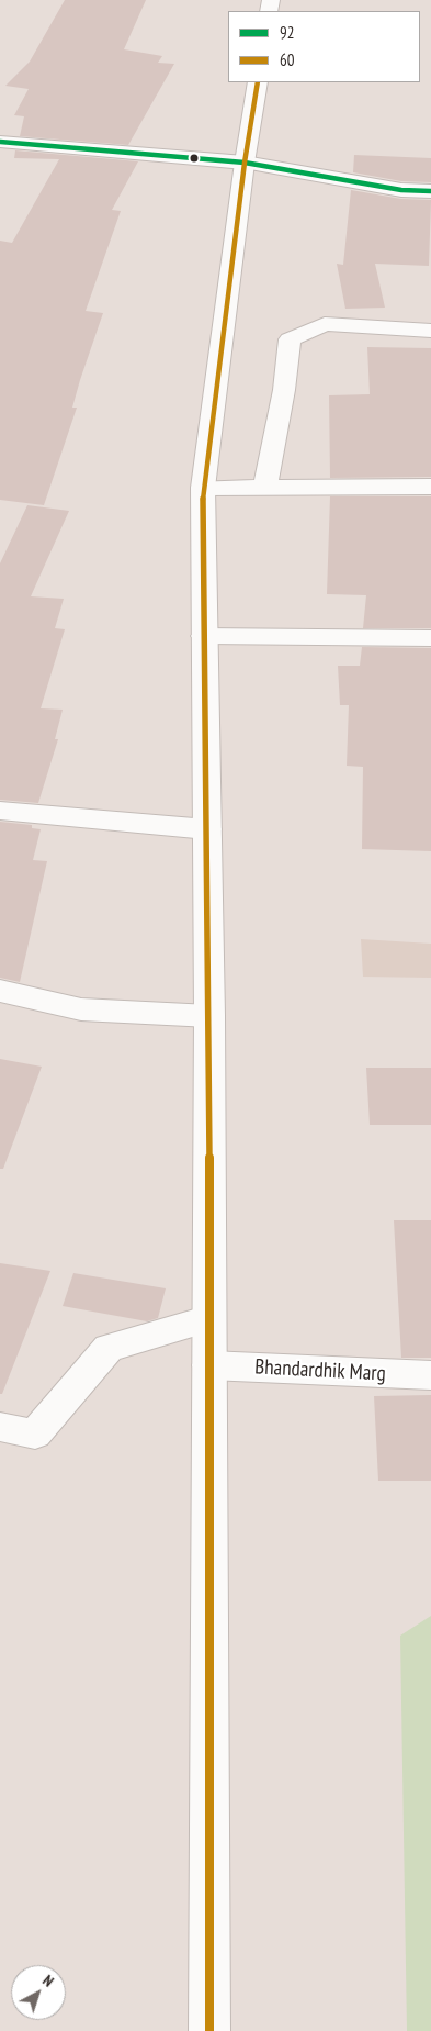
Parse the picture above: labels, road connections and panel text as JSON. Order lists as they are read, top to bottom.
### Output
{
  "streets": {
    "main road": ["Bhandardhik Marg"]
  },
  "lines": ["transit line 60", "transit line 92"],
  "legend": ["92", "60"],
  "north": "top right"
}
